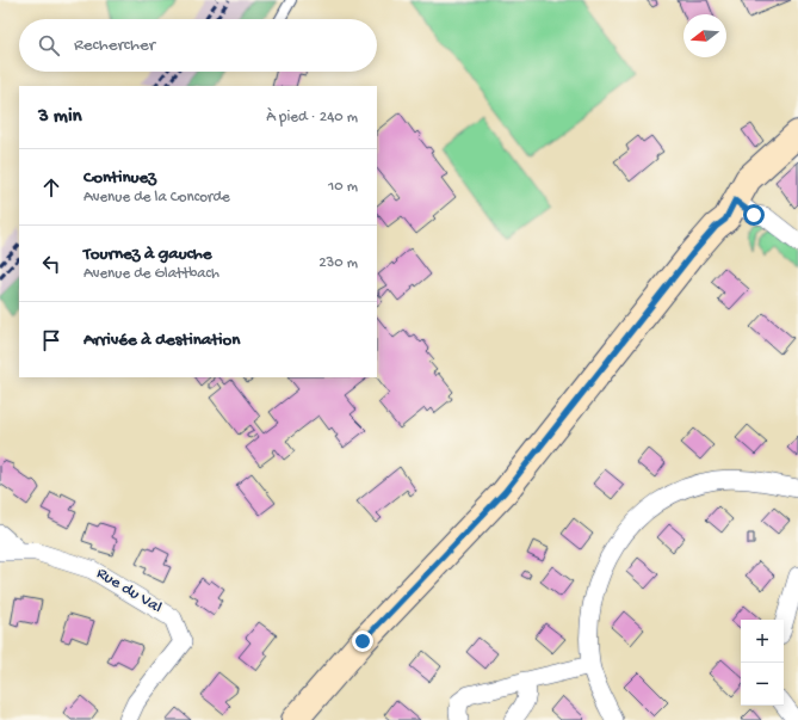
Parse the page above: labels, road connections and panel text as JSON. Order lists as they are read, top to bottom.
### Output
{
  "streets": {
    "street": ["Rue du Val"]
  },
  "north": "left",
  "page": {
    "search": "Rechercher",
    "heading": ["3 min", "À pied · 240 m"],
    "list": [
      ["Continuez", "Avenue de la Concorde", "10 m"],
      ["Tournez à gauche", "Avenue de Glattbach", "230 m"],
      "Arrivée à destination"
    ],
    "map_buttons": ["+", "−"]
  }
}
